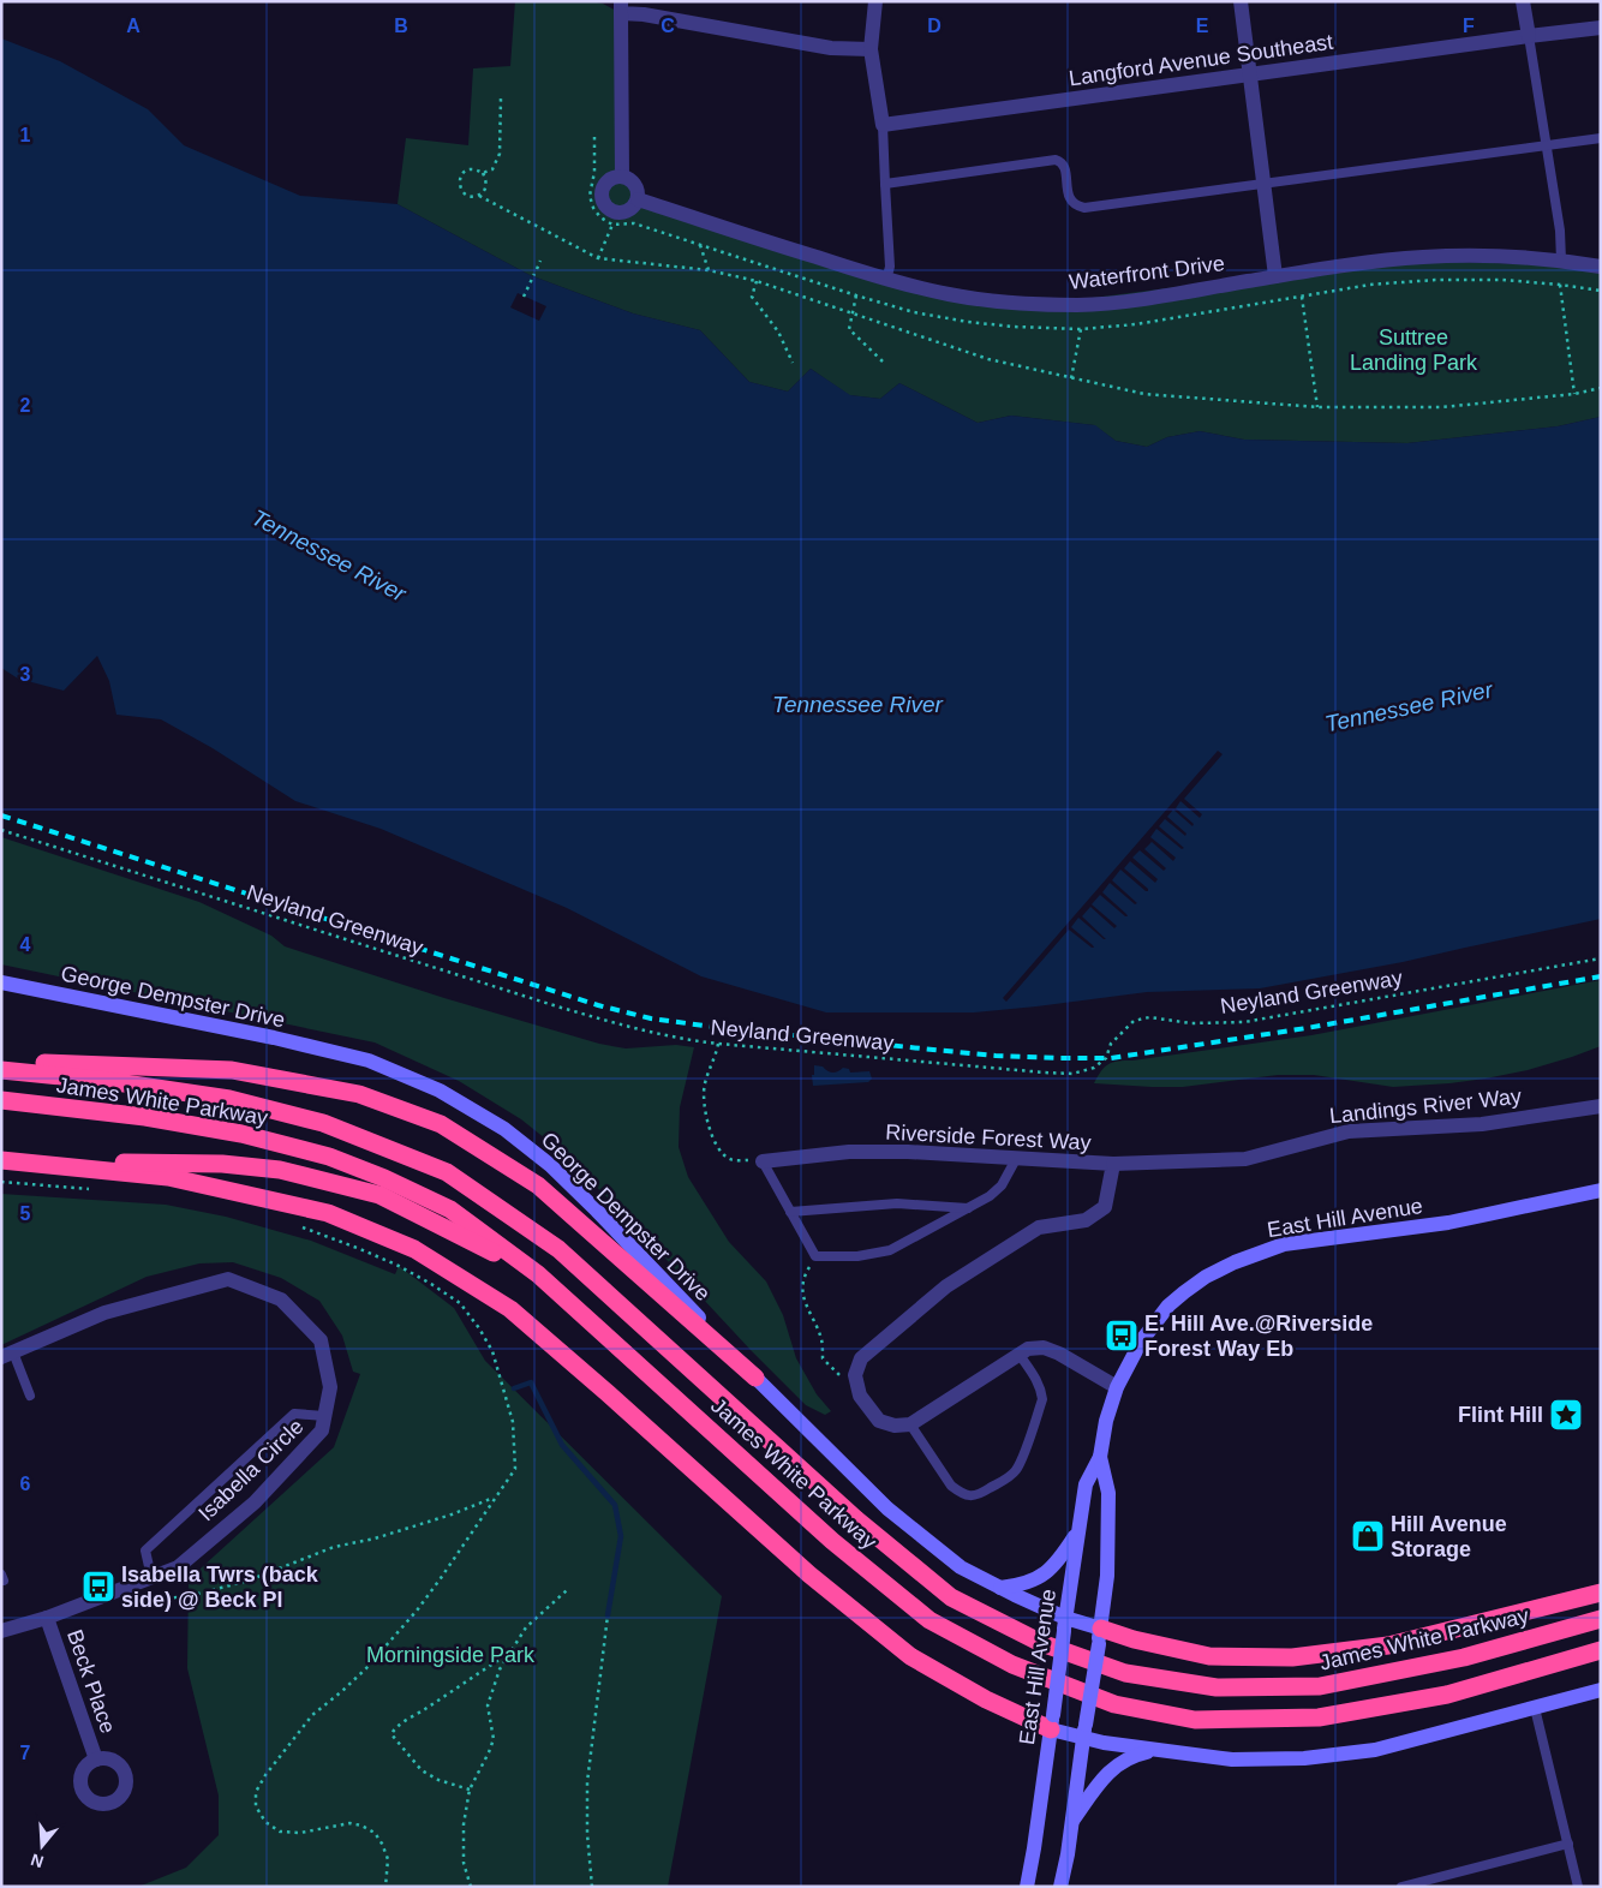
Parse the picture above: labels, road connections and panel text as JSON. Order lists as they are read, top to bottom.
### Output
{
  "streets": {
    "highway": ["James White Parkway"],
    "main road": ["George Dempster Drive", "East Hill Avenue"],
    "street": [
      "Langford Avenue Southeast",
      "Waterfront Drive",
      "Landings River Way",
      "Riverside Forest Way",
      "Isabella Circle",
      "Beck Place"
    ],
    "path": ["Neyland Greenway"]
  },
  "crossings": [
    ["George Dempster Drive", "East Hill Avenue"],
    ["Landings River Way", "Riverside Forest Way"],
    ["Isabella Circle", "Beck Place"]
  ],
  "water": ["Tennessee River"],
  "parks": ["Suttree Landing Park", "Morningside Park"],
  "places": {
    "bus stop": ["E. Hill Ave.@Riverside Forest Way Eb", "Isabella Twrs (back side) @ Beck Pl"],
    "place": ["Flint Hill"],
    "shop": ["Hill Avenue Storage"]
  },
  "north": "bottom",
  "grid": {
    "columns": [
      "A",
      "B",
      "C",
      "D",
      "E",
      "F"
    ],
    "rows": [
      "1",
      "2",
      "3",
      "4",
      "5",
      "6",
      "7"
    ]
  }
}
